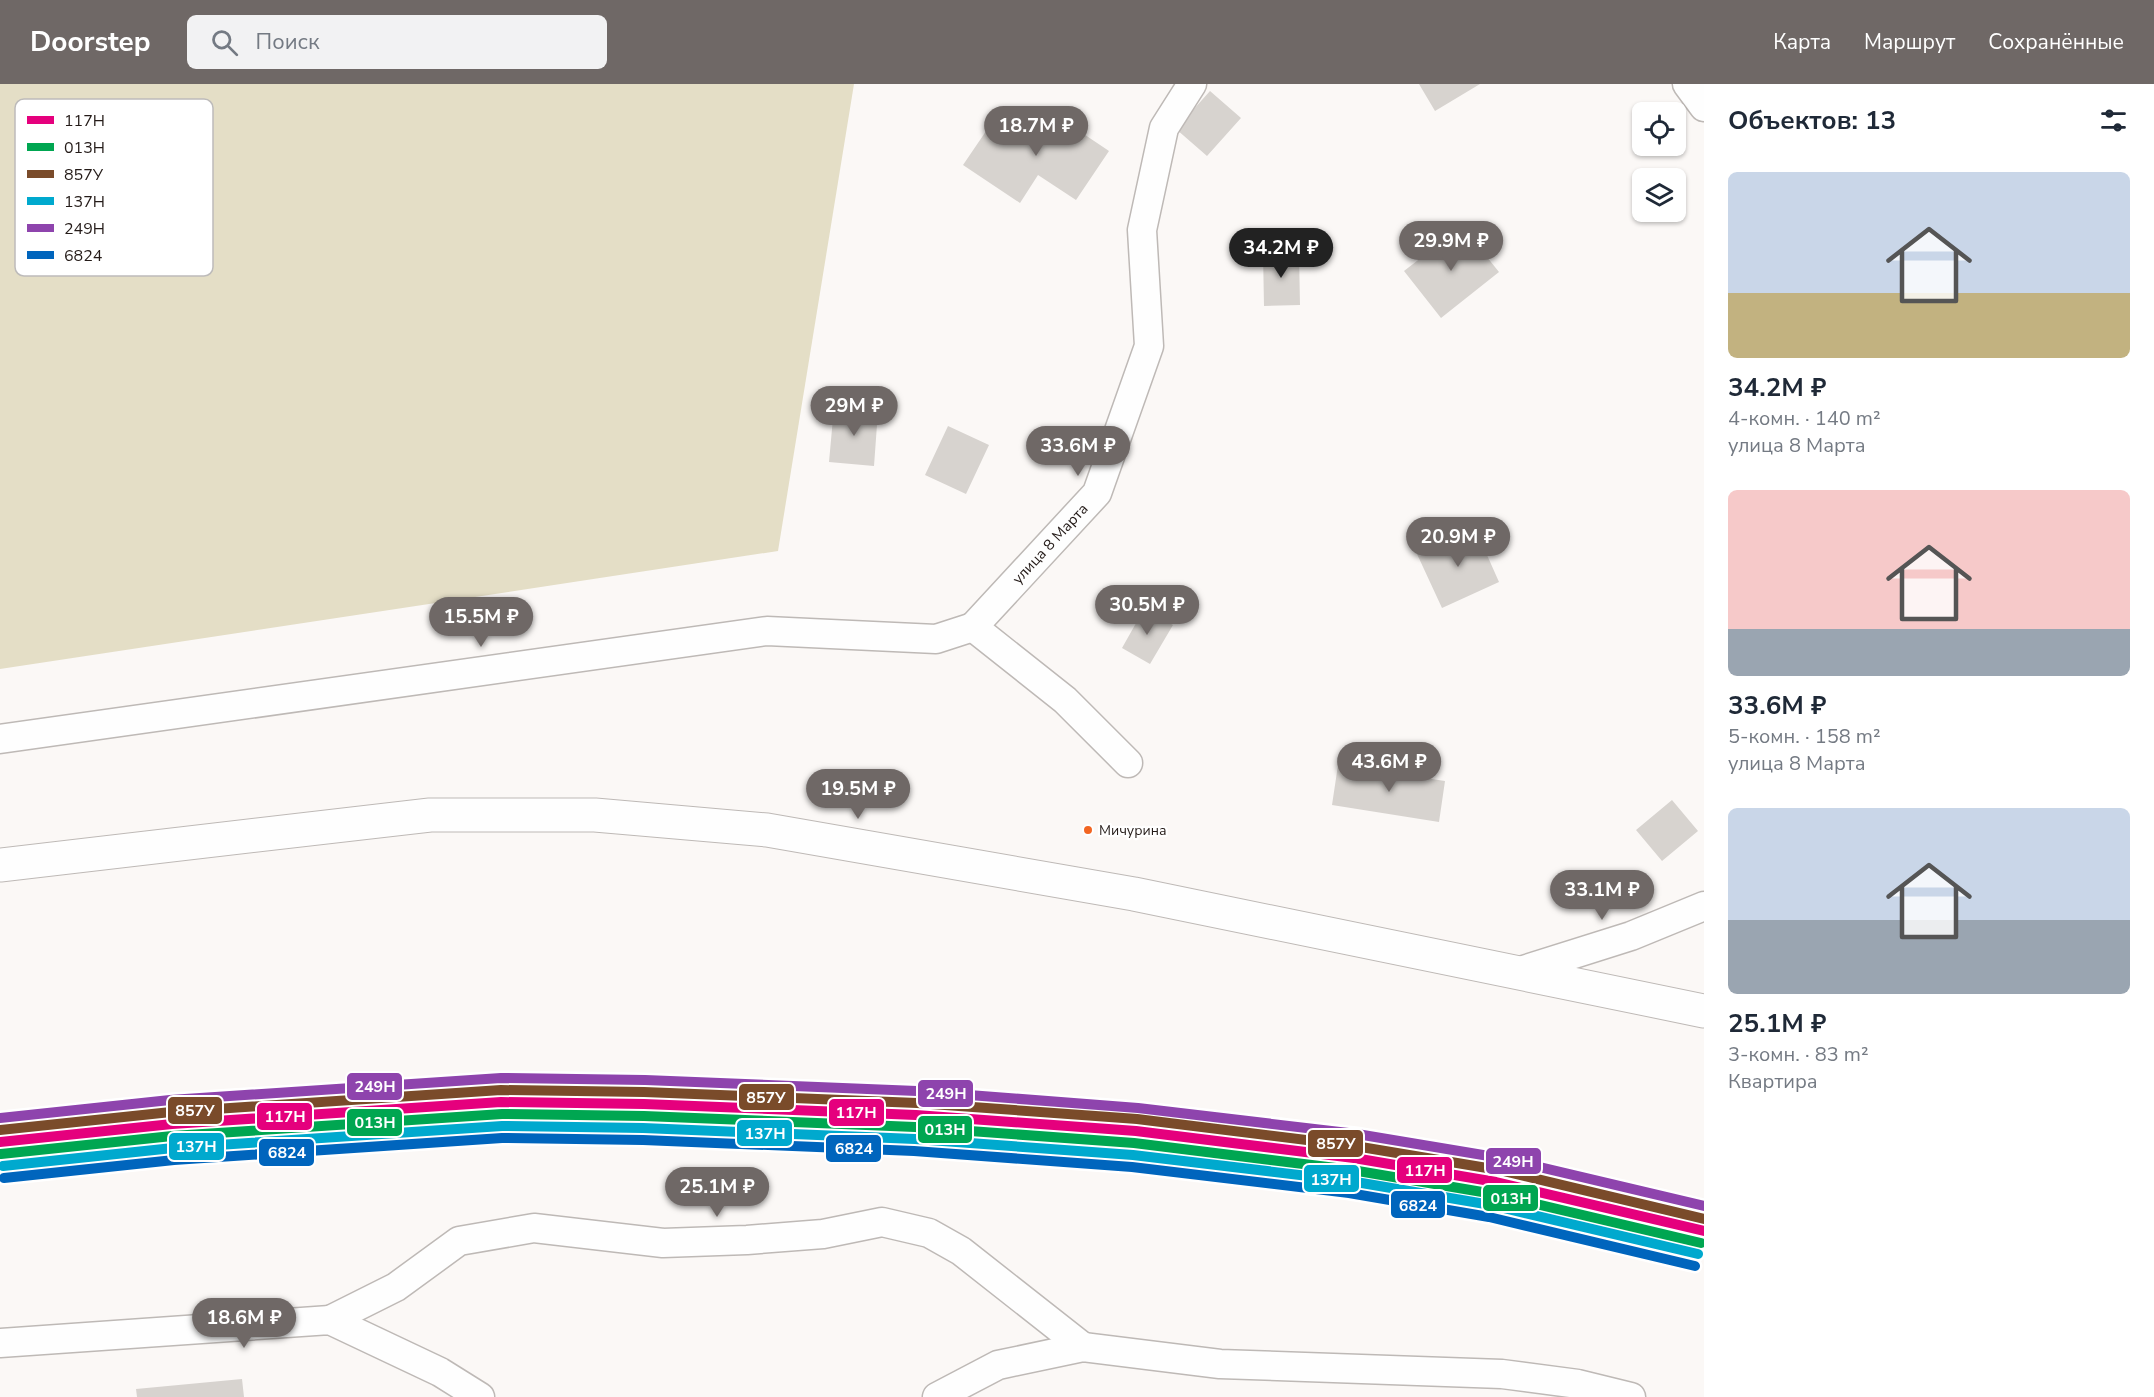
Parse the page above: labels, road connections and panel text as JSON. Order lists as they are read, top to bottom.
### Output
{
  "streets": {
    "street": ["улица 8 Марта"]
  },
  "places": ["Мичурина"],
  "lines": [
    "transit line 249Н",
    "transit line 857У",
    "transit line 117Н",
    "transit line 013Н",
    "transit line 137Н",
    "transit line 6824"
  ],
  "legend": [
    "117Н",
    "013Н",
    "857У",
    "137Н",
    "249Н",
    "6824"
  ],
  "page": {
    "header": "Doorstep",
    "search": "Поиск",
    "nav": ["Карта", "Маршрут", "Сохранённые"],
    "heading": "Объектов: 13",
    "price": [
      "18.7M ₽",
      "29.9M ₽",
      "34.2M ₽",
      "29M ₽",
      "33.6M ₽",
      "20.9M ₽",
      "30.5M ₽",
      "15.5M ₽",
      "43.6M ₽",
      "19.5M ₽",
      "33.1M ₽",
      "25.1M ₽",
      "18.6M ₽"
    ],
    "list": [
      {
        "name": "34.2M ₽",
        "note": "4-комн. · 140 m² · улица 8 Марта"
      },
      {
        "name": "33.6M ₽",
        "note": "5-комн. · 158 m² · улица 8 Марта"
      },
      {
        "name": "25.1M ₽",
        "note": "3-комн. · 83 m² · Квартира"
      }
    ]
  }
}
